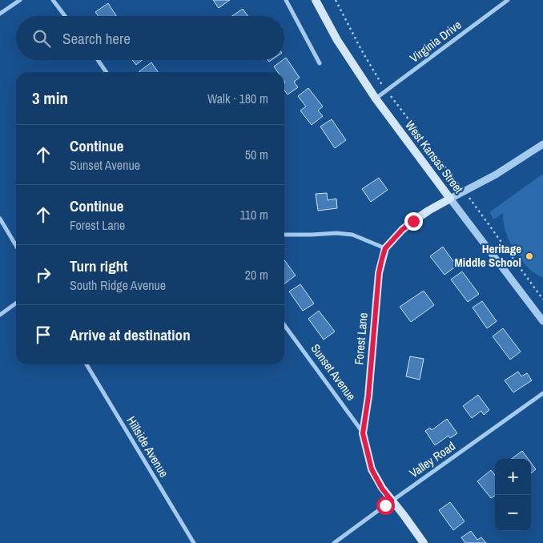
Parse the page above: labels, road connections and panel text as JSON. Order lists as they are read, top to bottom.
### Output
{
  "streets": {
    "main road": ["West Kansas Street", "Forest Lane", "Sunset Avenue"],
    "street": ["Virginia Drive", "Hillside Avenue", "Valley Road"]
  },
  "crossings": [
    ["Virginia Drive", "West Kansas Street"],
    ["Forest Lane", "Sunset Avenue"],
    ["Sunset Avenue", "Valley Road"]
  ],
  "places": ["Heritage Middle School"],
  "page": {
    "search": "Search here",
    "heading": ["3 min", "Walk · 180 m"],
    "list": [
      ["Continue", "Sunset Avenue", "50 m"],
      ["Continue", "Forest Lane", "110 m"],
      ["Turn right", "South Ridge Avenue", "20 m"],
      "Arrive at destination"
    ],
    "map_buttons": ["+", "−"]
  }
}
